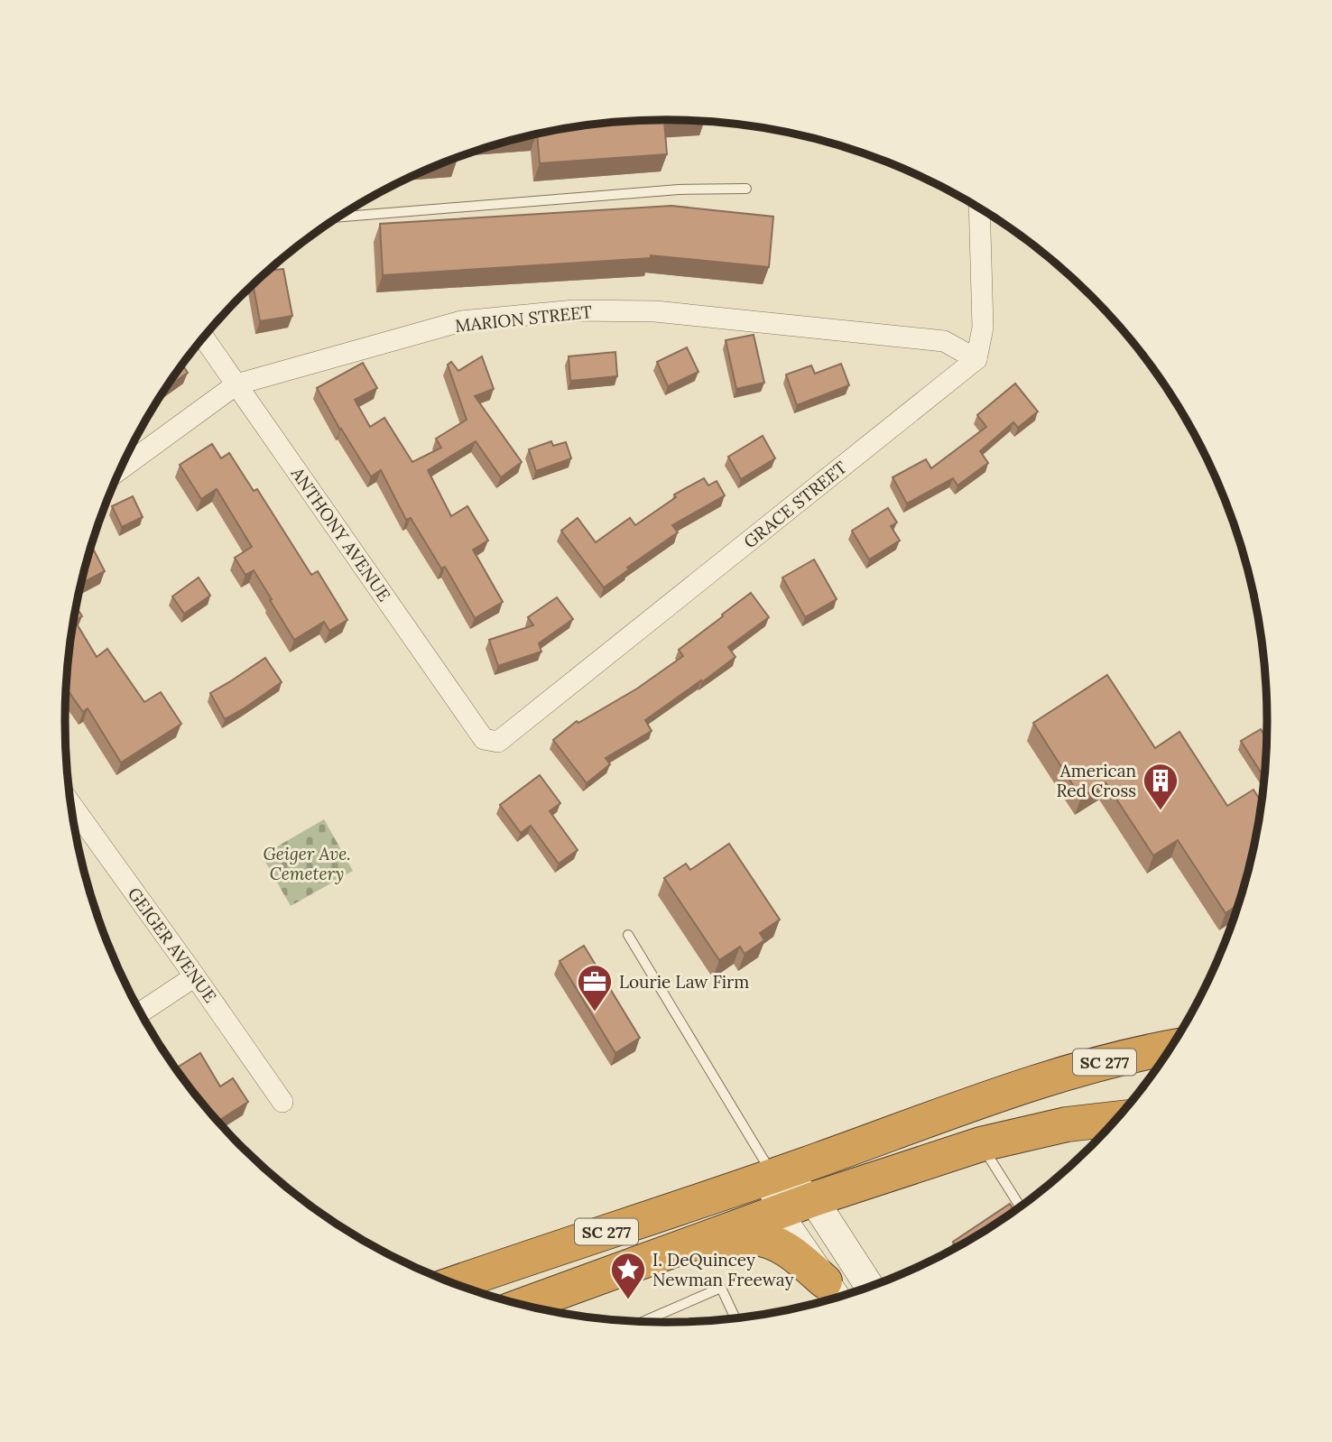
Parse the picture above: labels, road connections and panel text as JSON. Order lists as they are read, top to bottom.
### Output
{
  "streets": {
    "highway": ["SC 277"],
    "street": [
      "MARION STREET",
      "GRACE STREET",
      "ANTHONY AVENUE",
      "GEIGER AVENUE"
    ]
  },
  "crossings": [
    ["MARION STREET", "GRACE STREET"],
    ["MARION STREET", "ANTHONY AVENUE"],
    ["GRACE STREET", "ANTHONY AVENUE"]
  ],
  "parks": ["Geiger Ave. Cemetery"],
  "places": {
    "building": ["American Red Cross"],
    "office": ["Lourie Law Firm"],
    "place": ["I. DeQuincey Newman Freeway"]
  }
}
